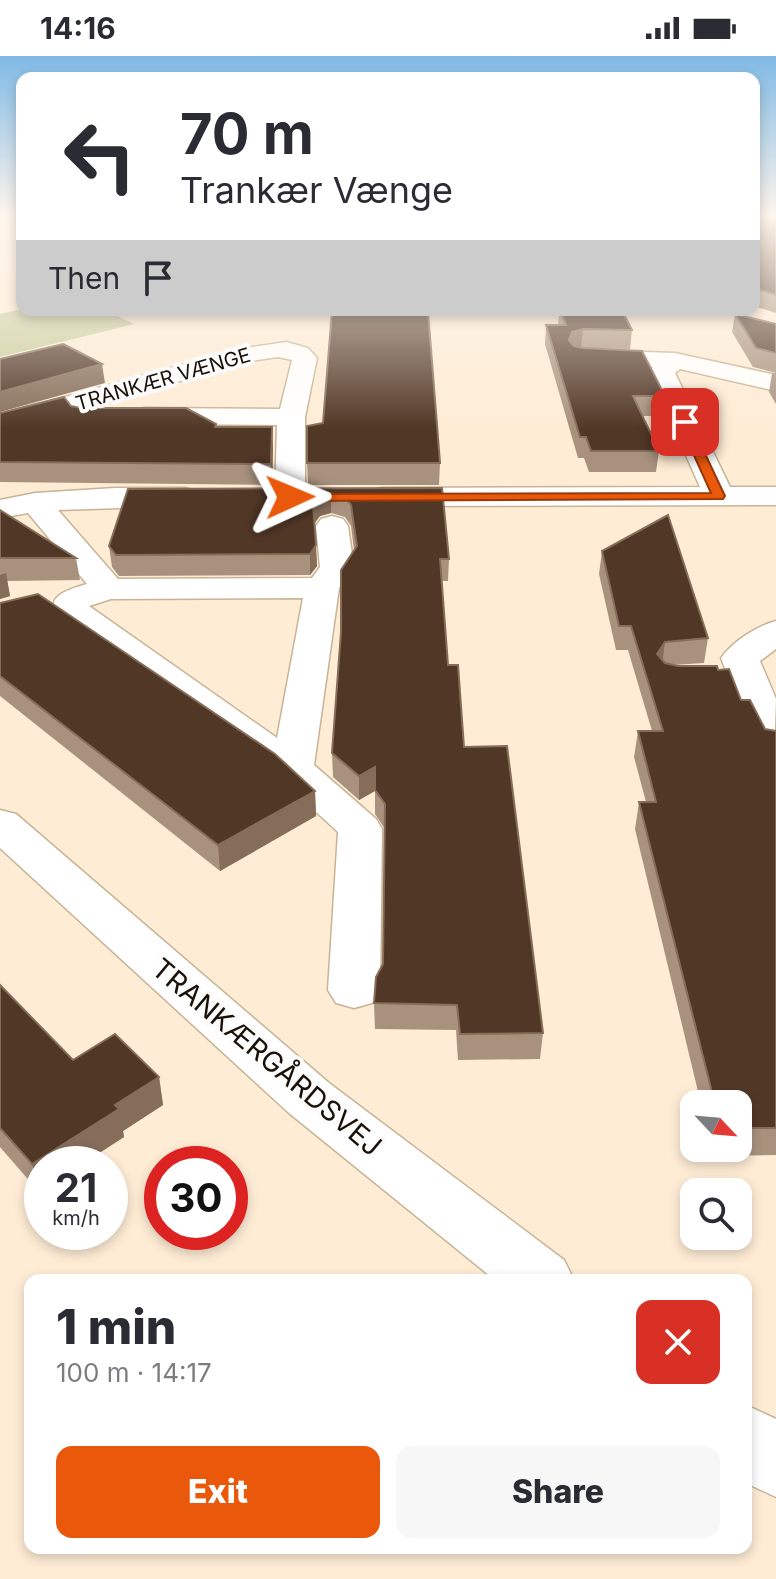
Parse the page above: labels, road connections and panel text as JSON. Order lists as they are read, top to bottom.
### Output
{
  "streets": {
    "street": ["TRANKÆR VÆNGE", "TRANKÆRGÅRDSVEJ"]
  },
  "north": "bottom right",
  "page": {
    "status": "14:16",
    "turn": ["70 m", "Trankær Vænge"],
    "then": "Then",
    "speed": "21 km/h",
    "limit": "30",
    "heading": ["1 min", "100 m · 14:17"],
    "buttons": ["Exit", "Share"]
  }
}
